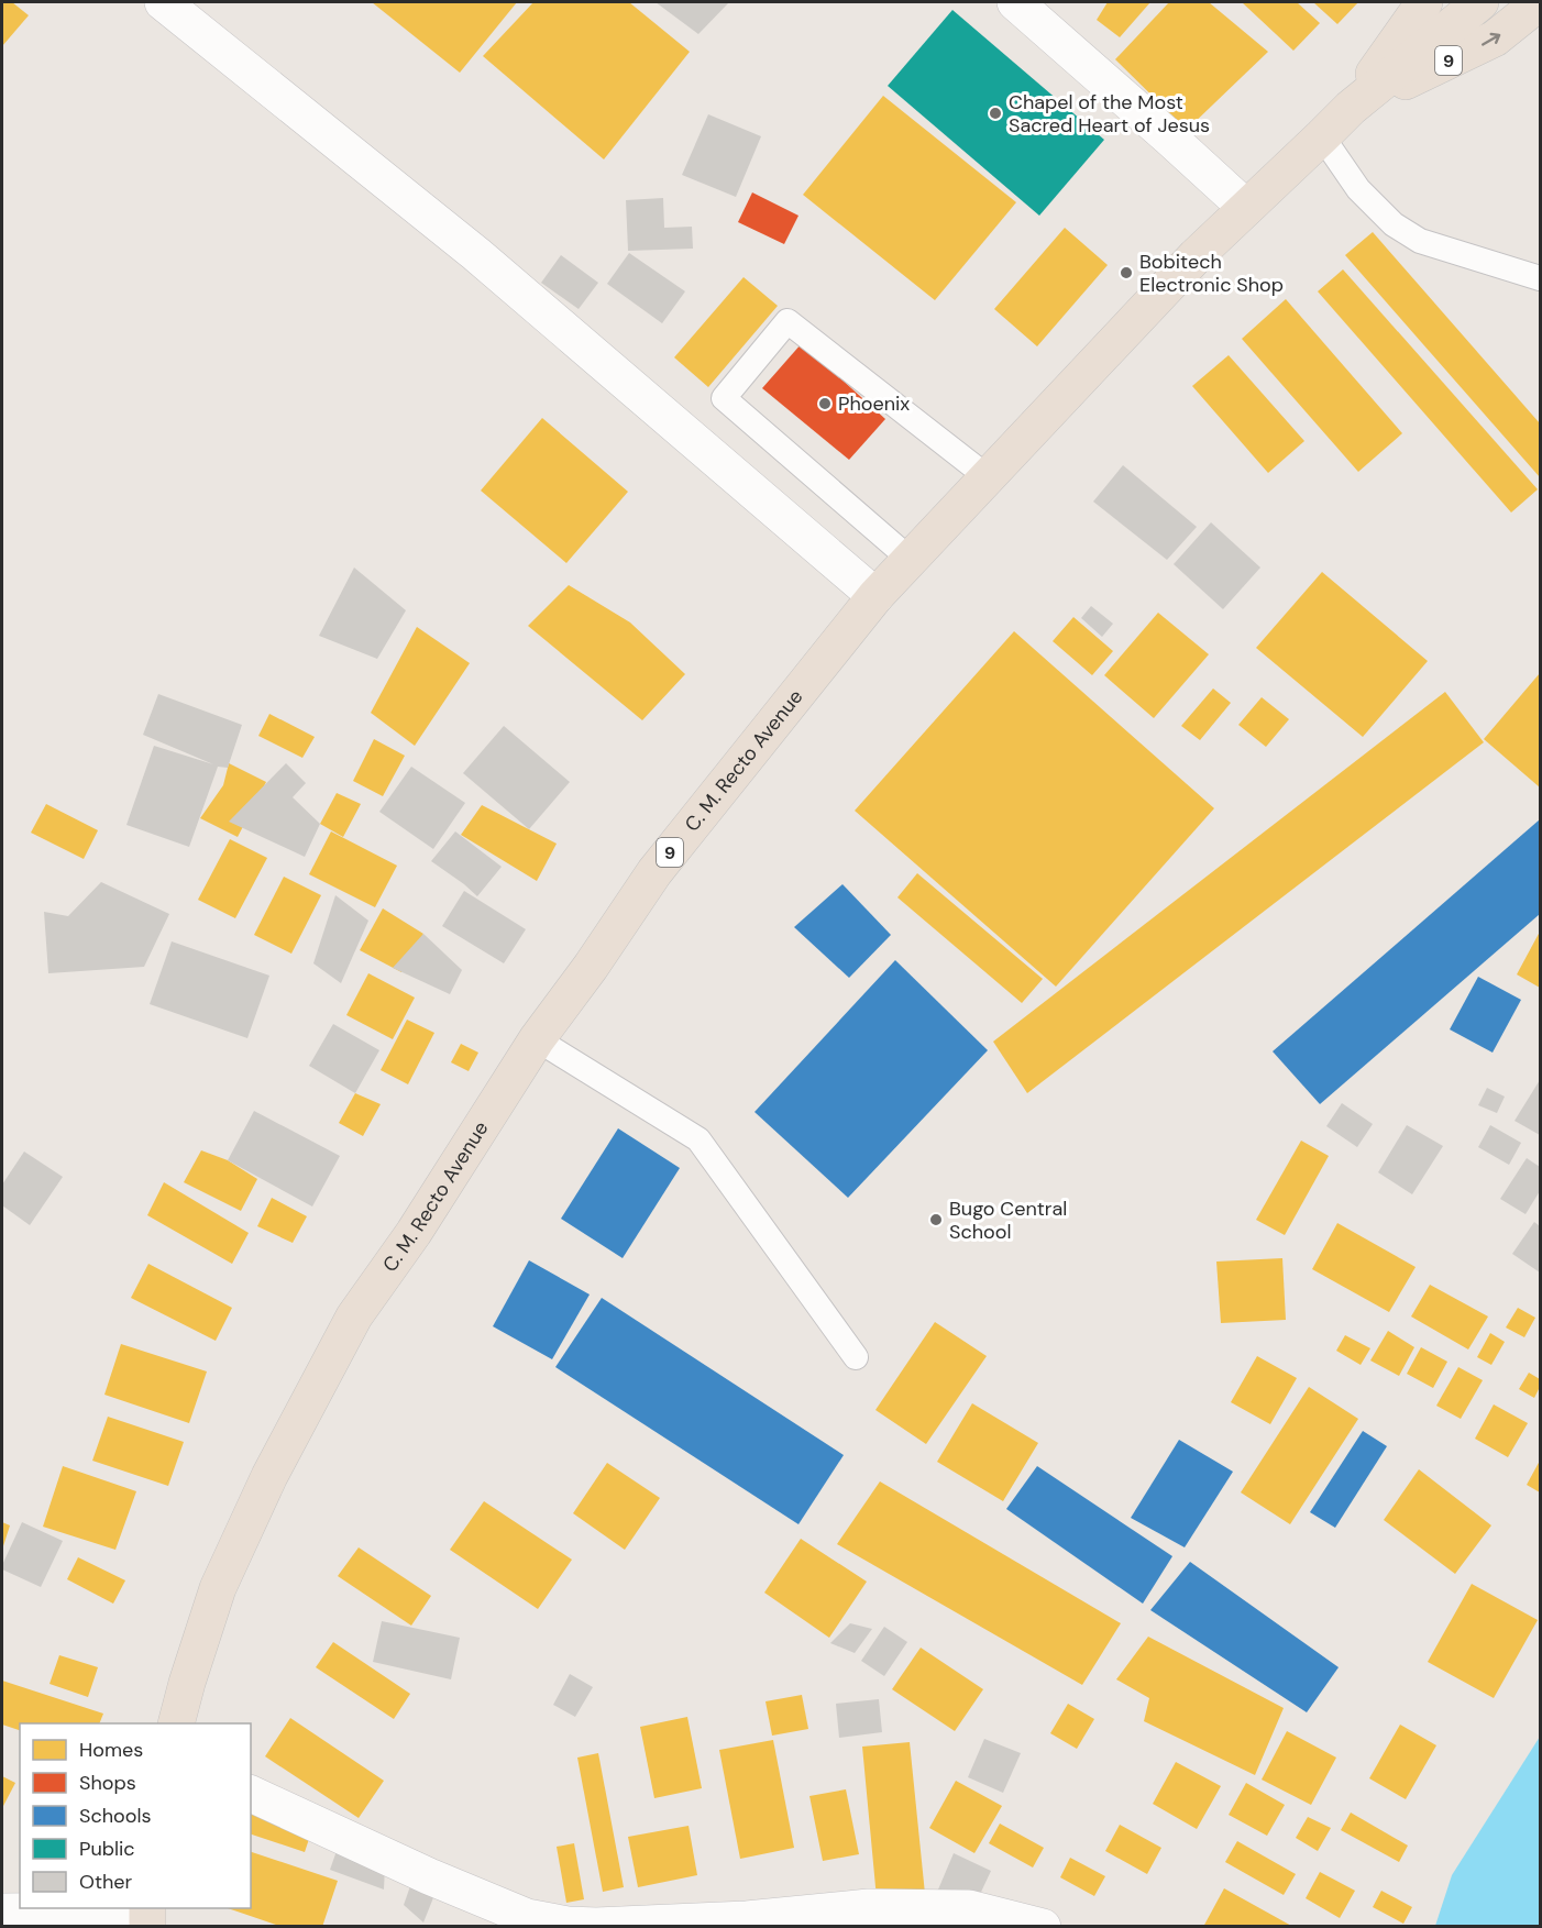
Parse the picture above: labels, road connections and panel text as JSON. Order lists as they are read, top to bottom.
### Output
{
  "streets": {
    "highway": ["9", "C. M. Recto Avenue"]
  },
  "places": [
    "Chapel of the Most Sacred Heart of Jesus",
    "Bobitech Electronic Shop",
    "Phoenix",
    "Bugo Central School"
  ],
  "legend": [
    "Homes",
    "Shops",
    "Schools",
    "Public",
    "Other"
  ]
}
